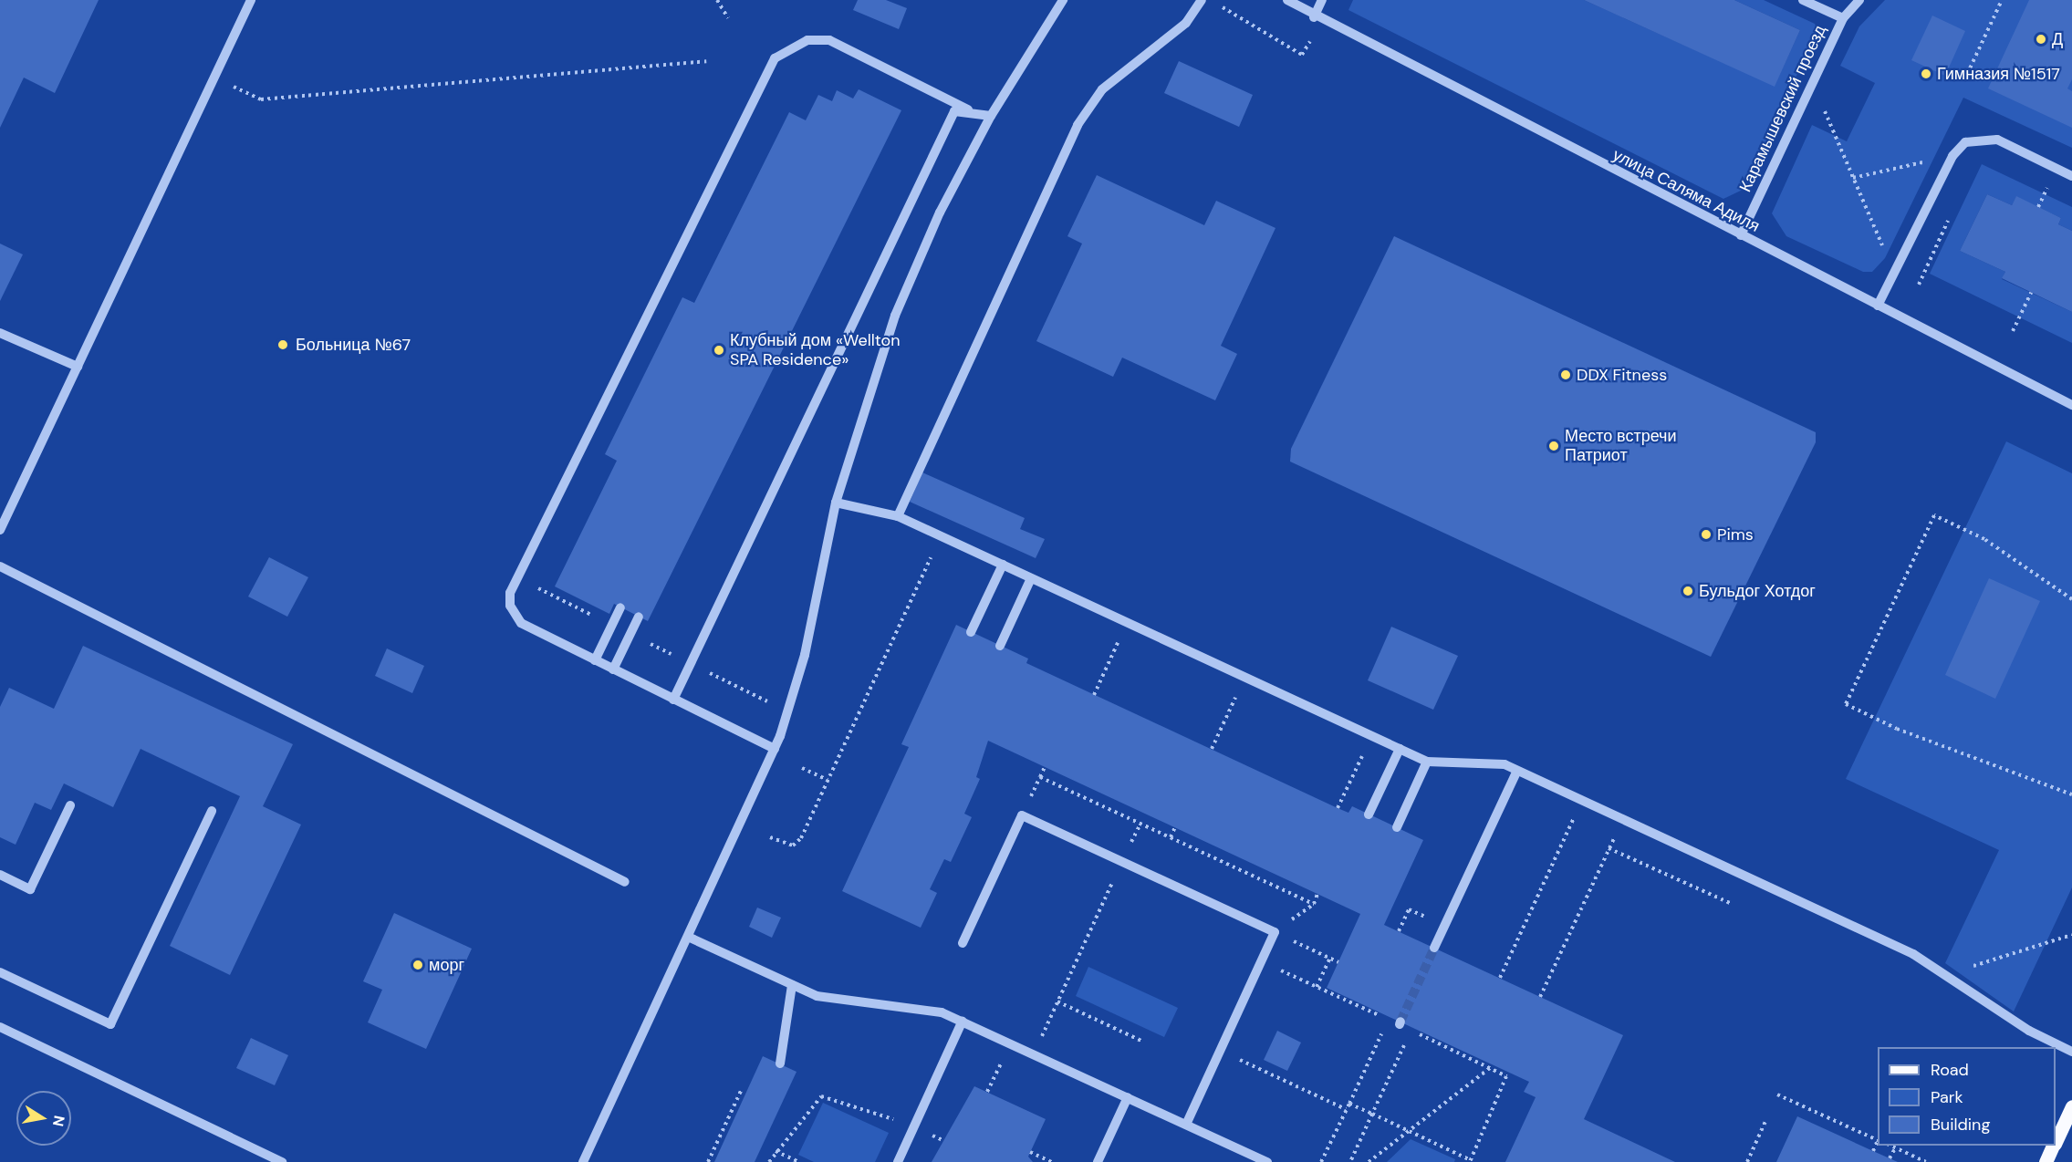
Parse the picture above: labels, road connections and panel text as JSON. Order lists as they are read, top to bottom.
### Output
{
  "streets": {
    "street": ["Карамышевский проезд", "улица Саляма Адиля"]
  },
  "crossings": [
    ["Карамышевский проезд", "улица Саляма Адиля"]
  ],
  "places": [
    "Д",
    "Гимназия №1517",
    "Больница №67",
    "Клубный дом «Wellton SPA Residence»",
    "DDX Fitness",
    "Место встречи Патриот",
    "Pims",
    "Бульдог Хотдог",
    "морг"
  ],
  "legend": ["Road", "Park", "Building"],
  "north": "right"
}
